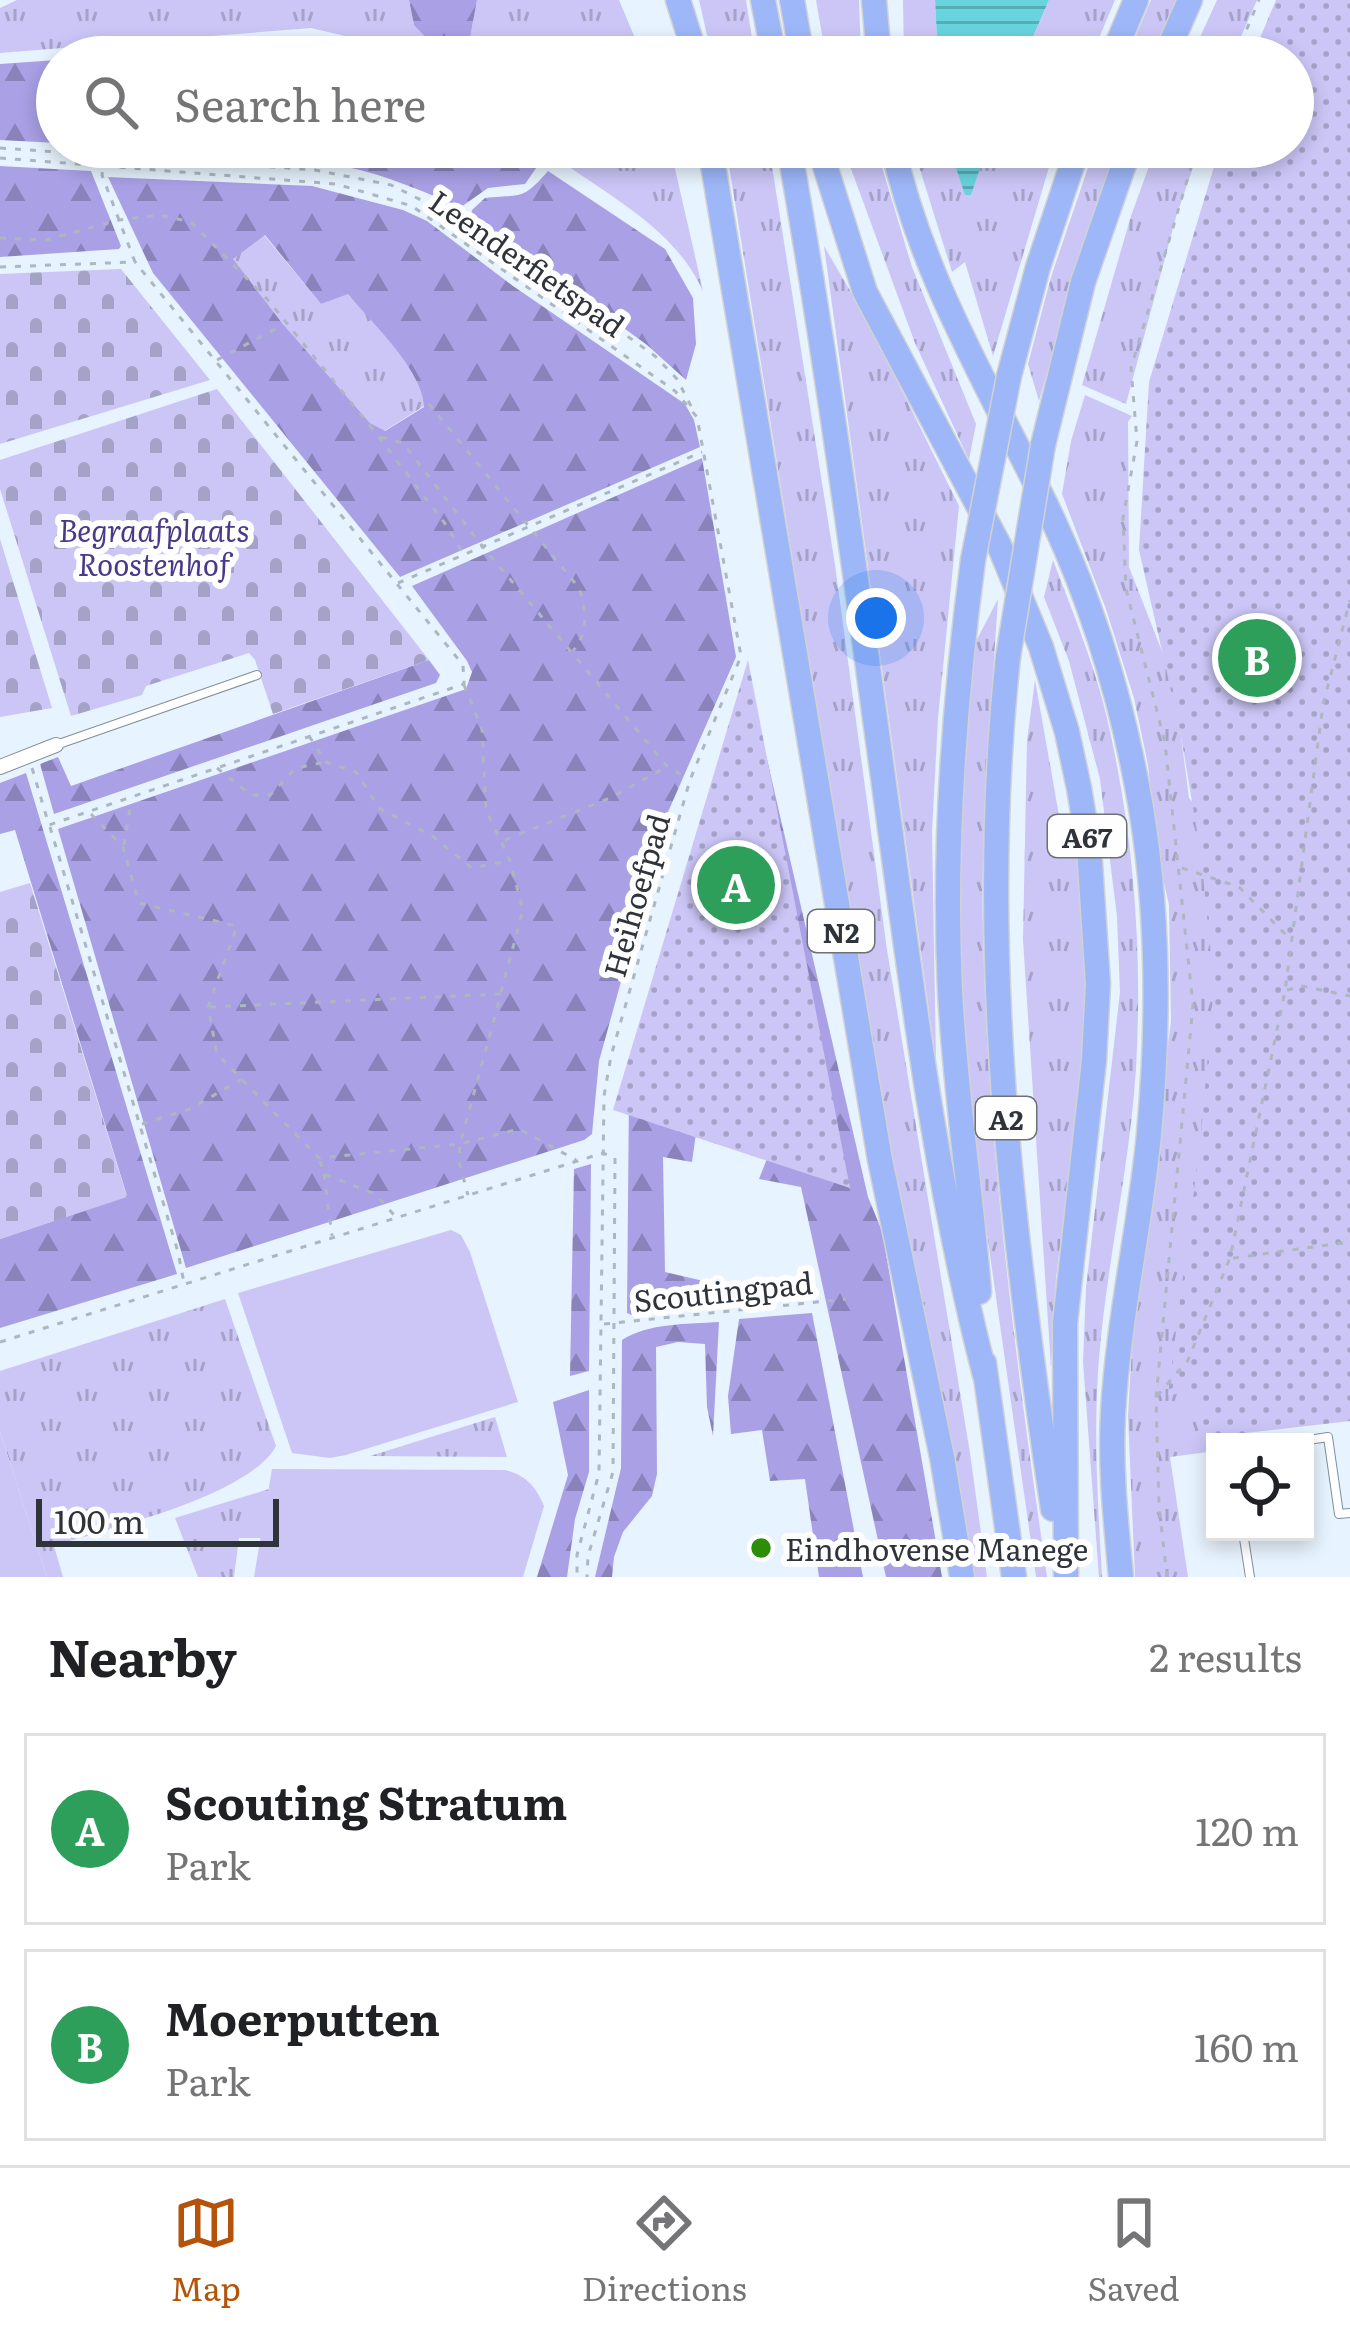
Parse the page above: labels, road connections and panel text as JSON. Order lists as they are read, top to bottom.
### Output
{
  "streets": {
    "highway": ["A67", "N2", "A2"],
    "path": ["Leenderfietspad", "Heihoefpad", "Scoutingpad"]
  },
  "crossings": [
    ["A67", "A2"],
    ["Heihoefpad", "Scoutingpad"]
  ],
  "parks": ["Begraafplaats Roostenhof"],
  "places": ["Eindhovense Manege"],
  "scale_bar": "100 m",
  "page": {
    "search": "Search here",
    "pins": ["B", "A"],
    "scale": "100 m",
    "heading": ["Nearby", "2 results"],
    "list": [
      {
        "mark": "A",
        "name": "Scouting Stratum",
        "note": "Park",
        "value": "120 m"
      },
      {
        "mark": "B",
        "name": "Moerputten",
        "note": "Park",
        "value": "160 m"
      }
    ],
    "nav": ["Map", "Directions", "Saved"]
  }
}
